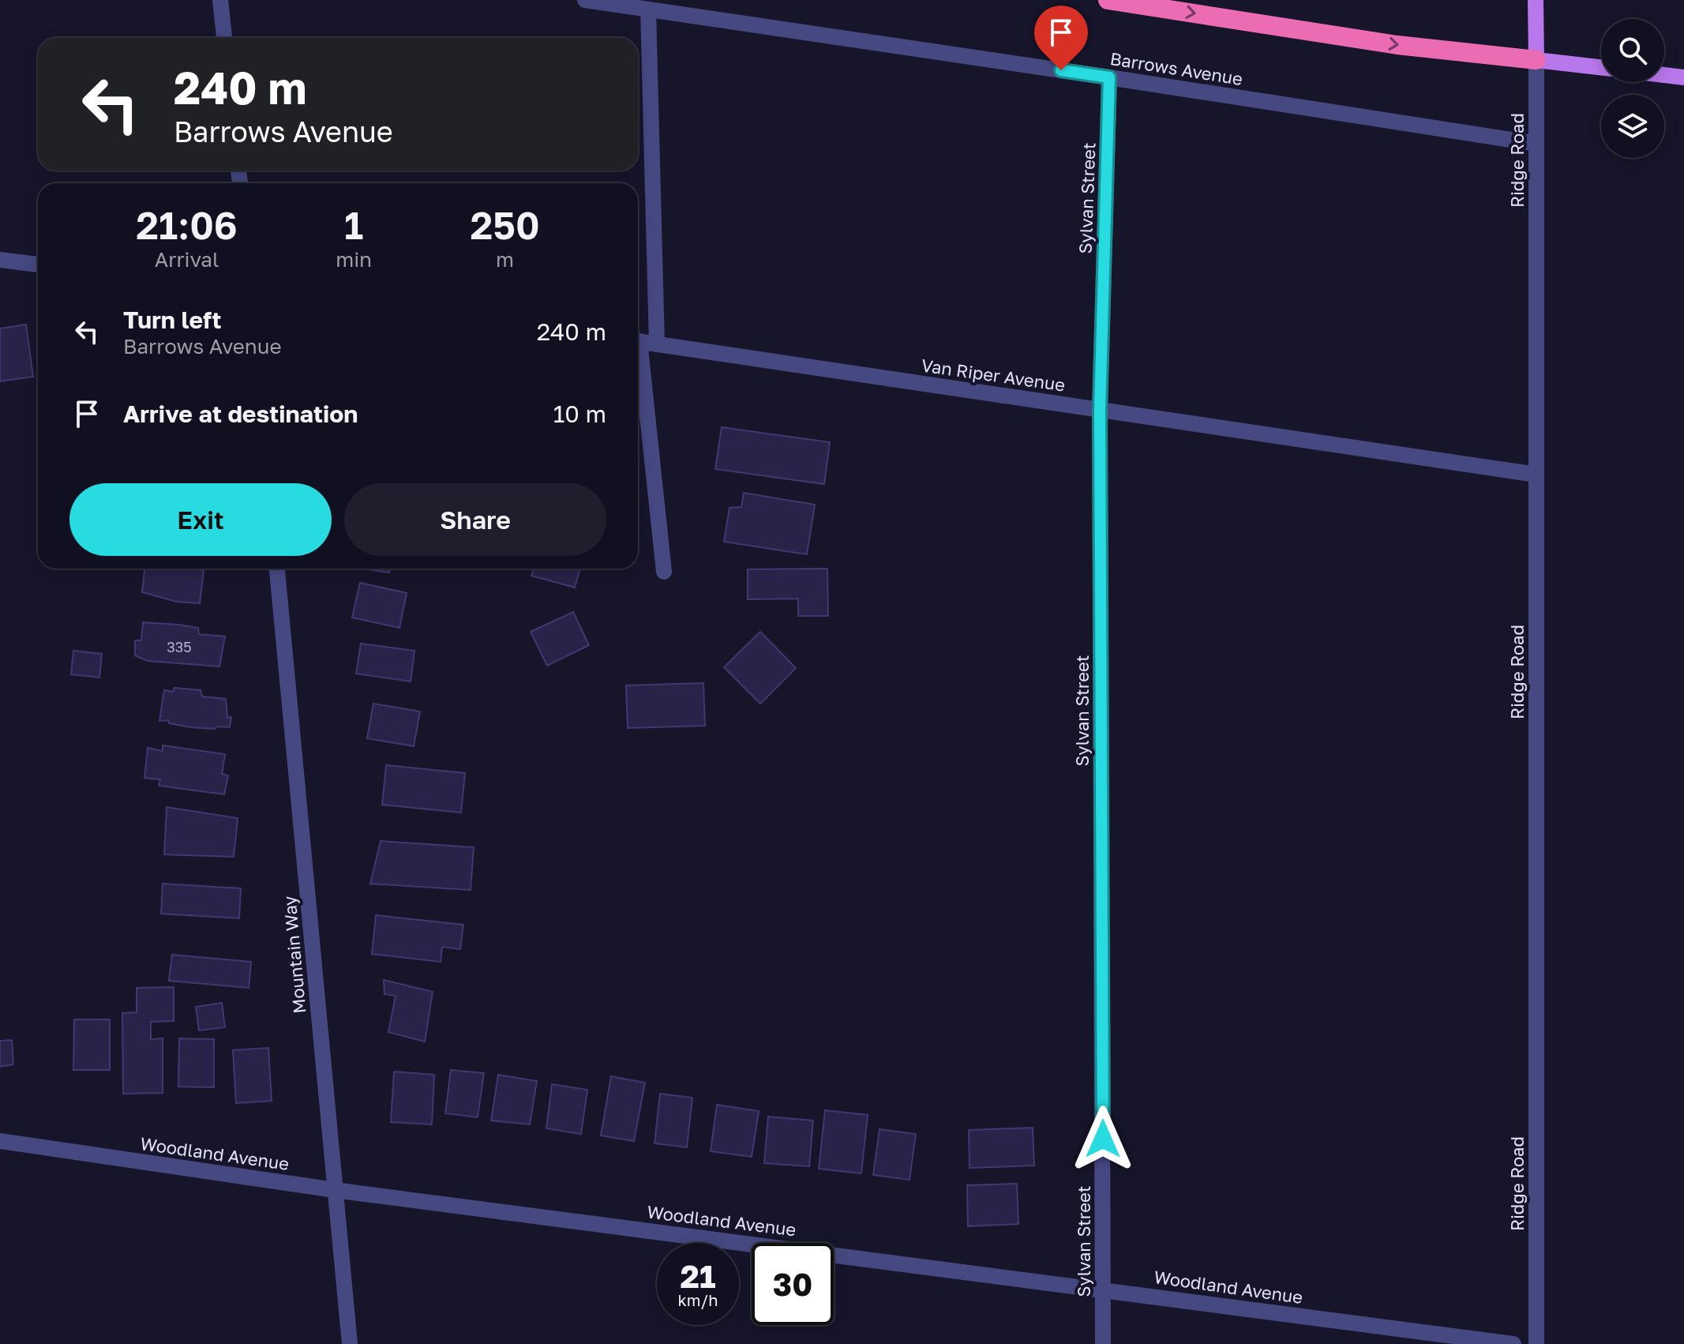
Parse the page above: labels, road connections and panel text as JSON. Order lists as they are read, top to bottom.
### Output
{
  "streets": {
    "main road": ["Ridge Road"],
    "street": [
      "Barrows Avenue",
      "Sylvan Street",
      "Van Riper Avenue",
      "Mountain Way",
      "Woodland Avenue"
    ]
  },
  "crossings": [
    ["Barrows Avenue", "Ridge Road"],
    ["Barrows Avenue", "Sylvan Street"],
    ["Ridge Road", "Van Riper Avenue"],
    ["Sylvan Street", "Van Riper Avenue"],
    ["Sylvan Street", "Woodland Avenue"],
    ["Mountain Way", "Woodland Avenue"]
  ],
  "house_numbers": ["335"],
  "page": {
    "turn": ["240 m", "Barrows Avenue"],
    "eta": [
      "21:06",
      "Arrival",
      "1",
      "min",
      "250",
      "m"
    ],
    "list": [
      {
        "name": "Turn left",
        "note": "Barrows Avenue",
        "value": "240 m"
      },
      {
        "name": "Arrive at destination",
        "value": "10 m"
      }
    ],
    "buttons": ["Exit", "Share"],
    "speed": "21 km/h",
    "limit": "30"
  }
}
